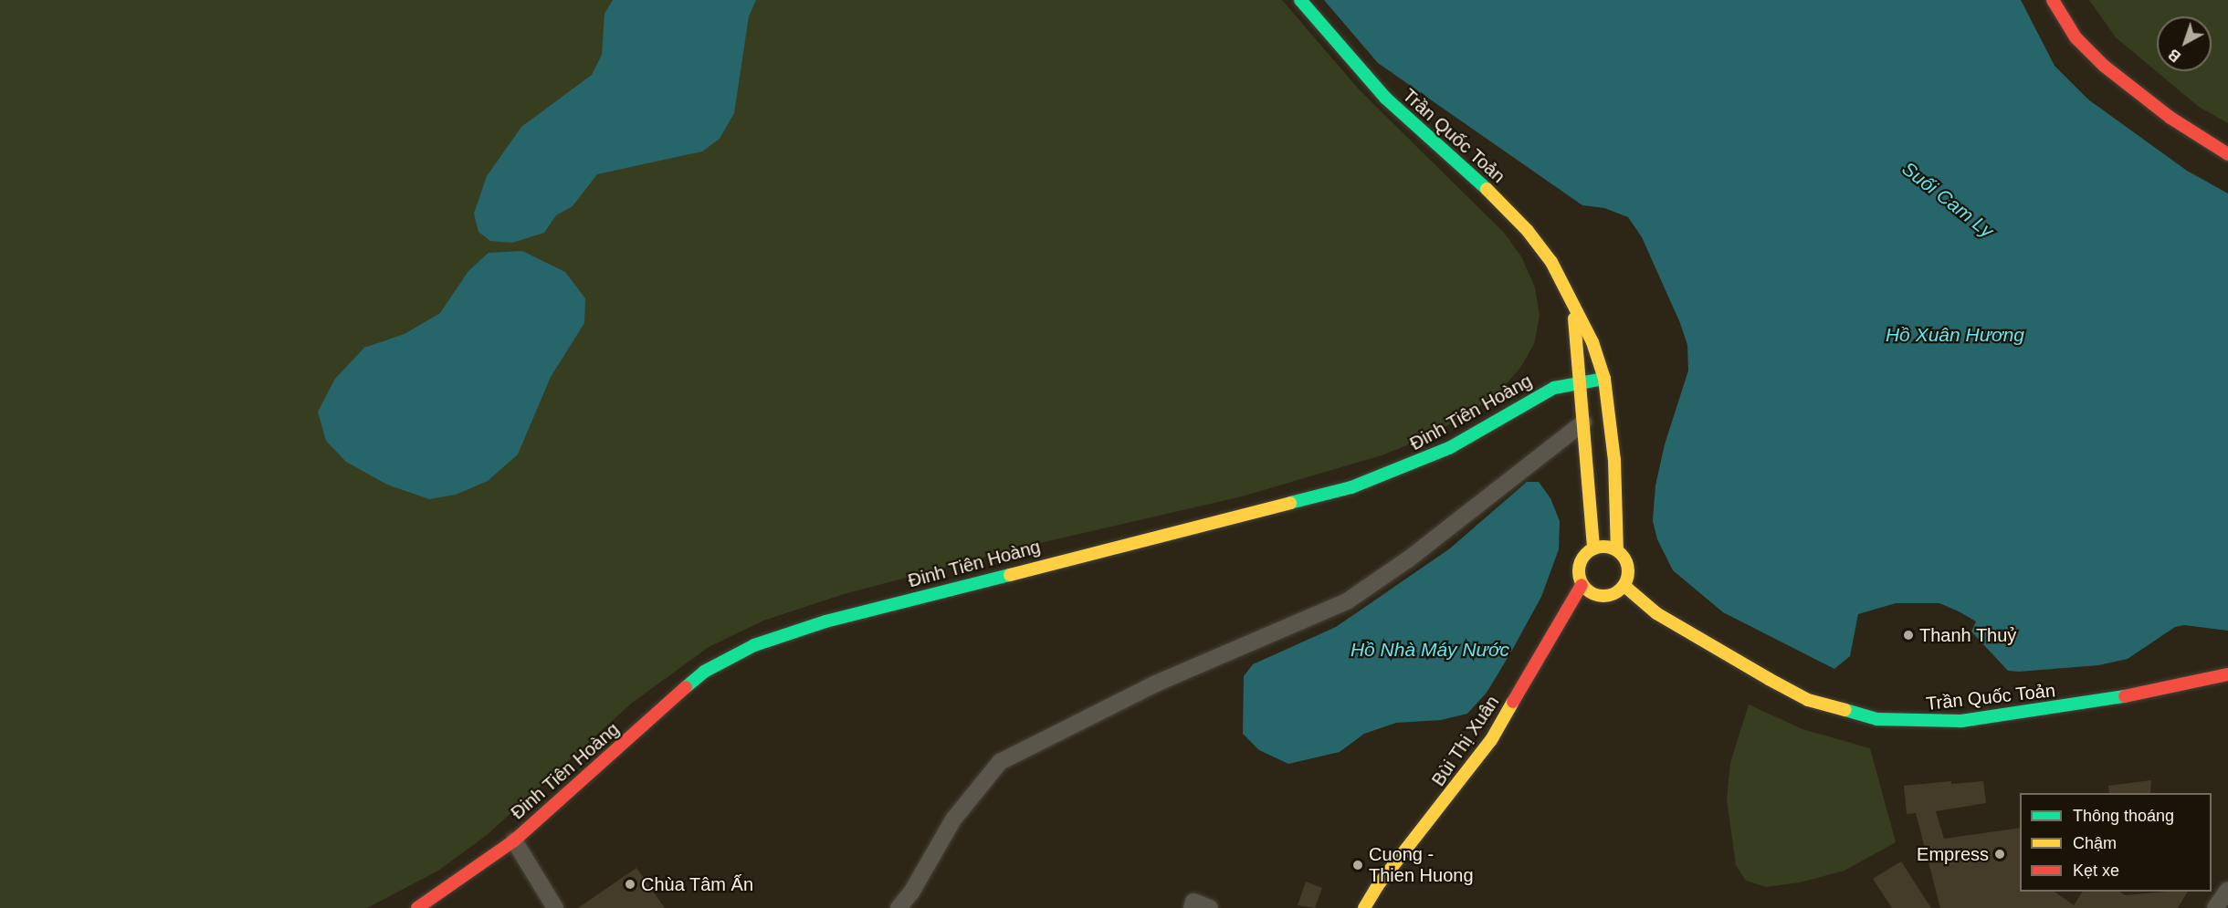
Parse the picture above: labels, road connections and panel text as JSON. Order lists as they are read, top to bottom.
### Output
{
  "streets": {
    "main road": ["Trần Quốc Toản", "Đinh Tiên Hoàng", "Bùi Thị Xuân"]
  },
  "crossings": [
    ["Trần Quốc Toản", "Đinh Tiên Hoàng"],
    ["Trần Quốc Toản", "Bùi Thị Xuân"]
  ],
  "water": ["Suối Cam Ly", "Hồ Xuân Hương", "Hồ Nhà Máy Nước"],
  "places": [
    "Thanh Thuỷ",
    "Empress",
    "Cuong - Thien Huong",
    "Chùa Tâm Ấn"
  ],
  "legend": ["Thông thoáng", "Chậm", "Kẹt xe"],
  "north": "bottom left"
}
